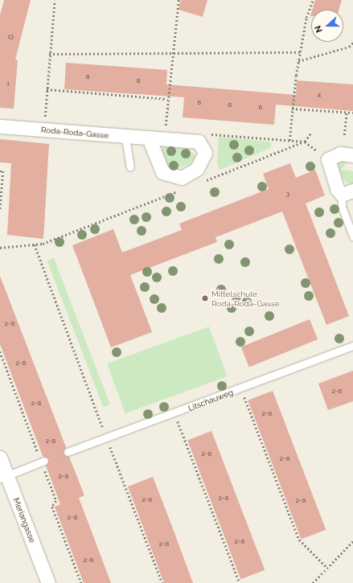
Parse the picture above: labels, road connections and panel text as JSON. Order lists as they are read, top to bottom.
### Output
{
  "streets": {
    "street": ["Roda-Roda-Gasse", "Meriangasse"],
    "lane": ["Litschauweg"]
  },
  "places": ["Mittelschule Roda-Roda-Gasse"],
  "house_numbers": [
    "13",
    "8",
    "8",
    "1",
    "4",
    "6",
    "6",
    "6",
    "3",
    "2-8",
    "2-8",
    "2-8",
    "2-8",
    "2-8",
    "2-8",
    "2-8",
    "2-8",
    "2-8",
    "2-8",
    "2-8",
    "2-8",
    "2-8",
    "2-8",
    "2-8",
    "2-8"
  ],
  "north": "left"
}
